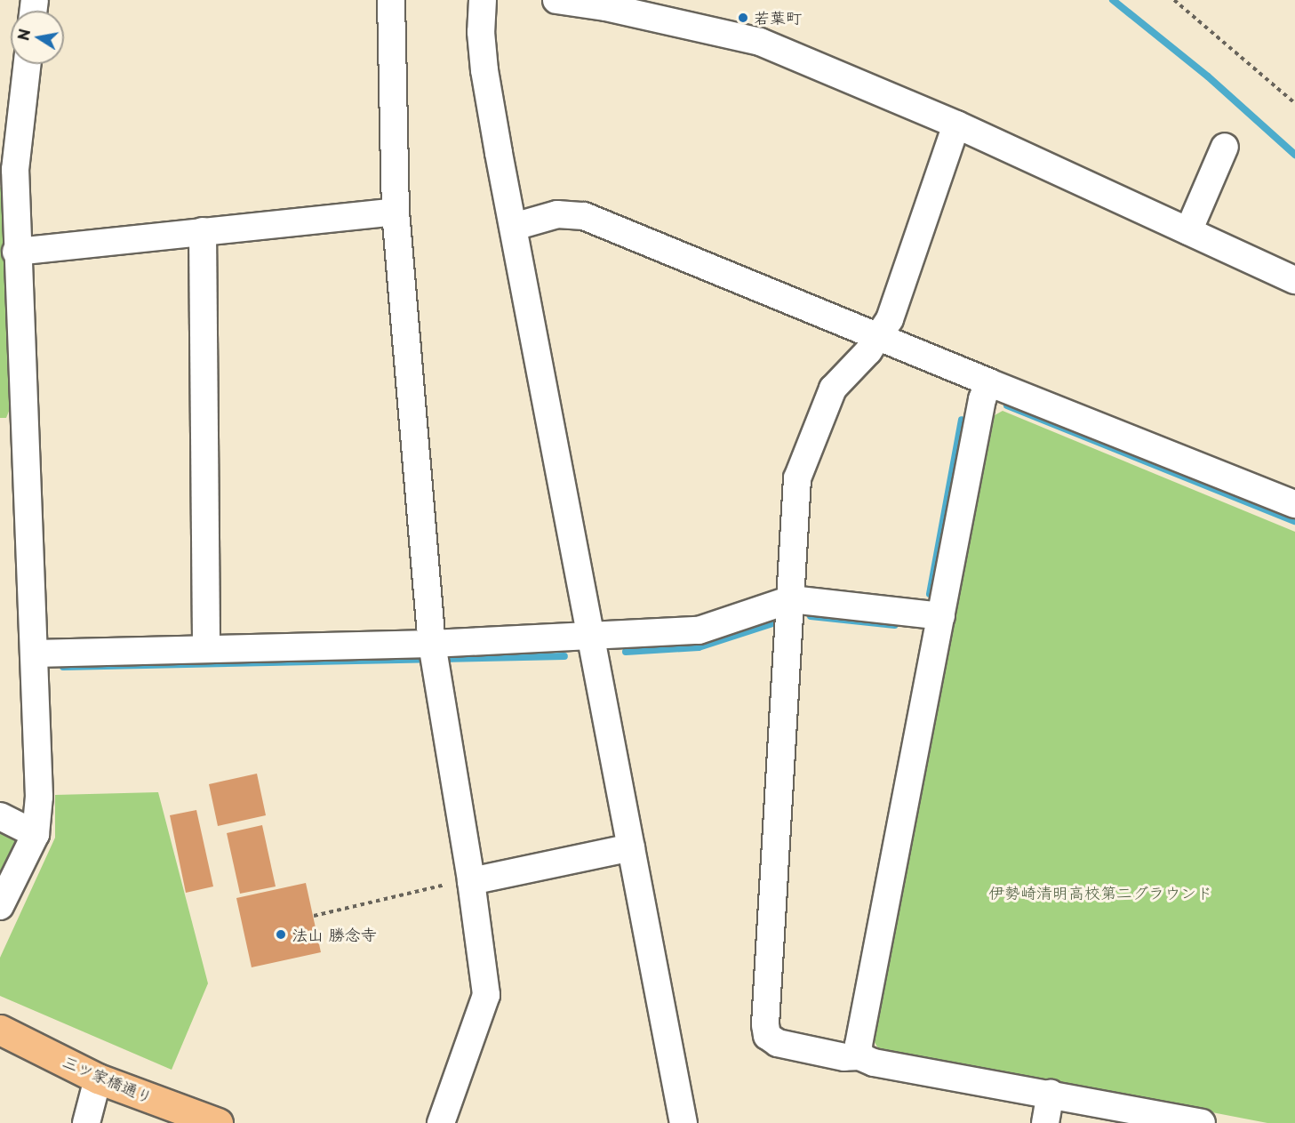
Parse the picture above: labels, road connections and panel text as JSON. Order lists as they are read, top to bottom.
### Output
{
  "streets": {
    "main road": ["三ツ家橋通り"]
  },
  "parks": ["伊勢崎清明高校第二グラウンド"],
  "places": ["若葉町", "法山 勝念寺"],
  "north": "left"
}
